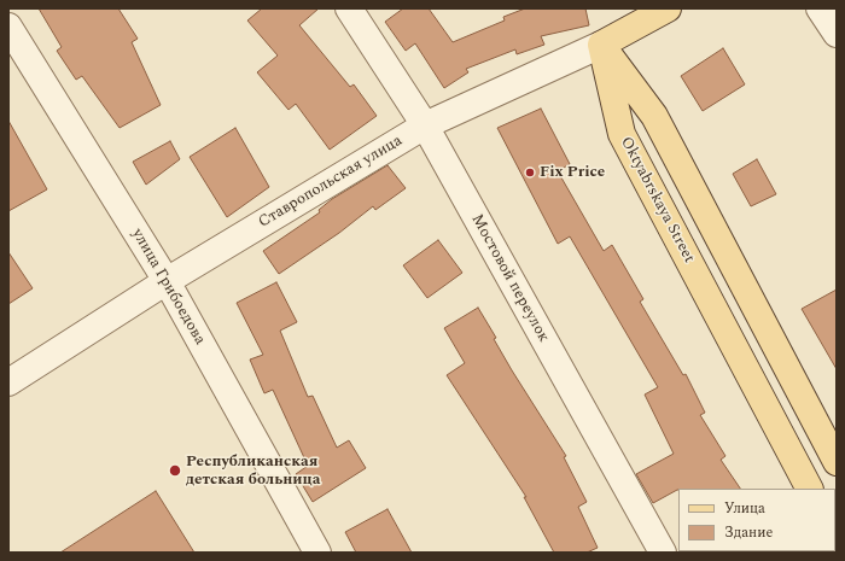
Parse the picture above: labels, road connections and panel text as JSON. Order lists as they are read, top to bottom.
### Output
{
  "streets": {
    "main road": ["Ставропольская улица", "Oktyabrskaya Street"],
    "street": ["Мостовой переулок", "улица Грибоедова"]
  },
  "crossings": [
    ["Ставропольская улица", "Oktyabrskaya Street"],
    ["Ставропольская улица", "Мостовой переулок"],
    ["Ставропольская улица", "улица Грибоедова"]
  ],
  "places": ["Fix Price", "Республиканская детская больница"],
  "legend": ["Улица", "Здание"]
}
